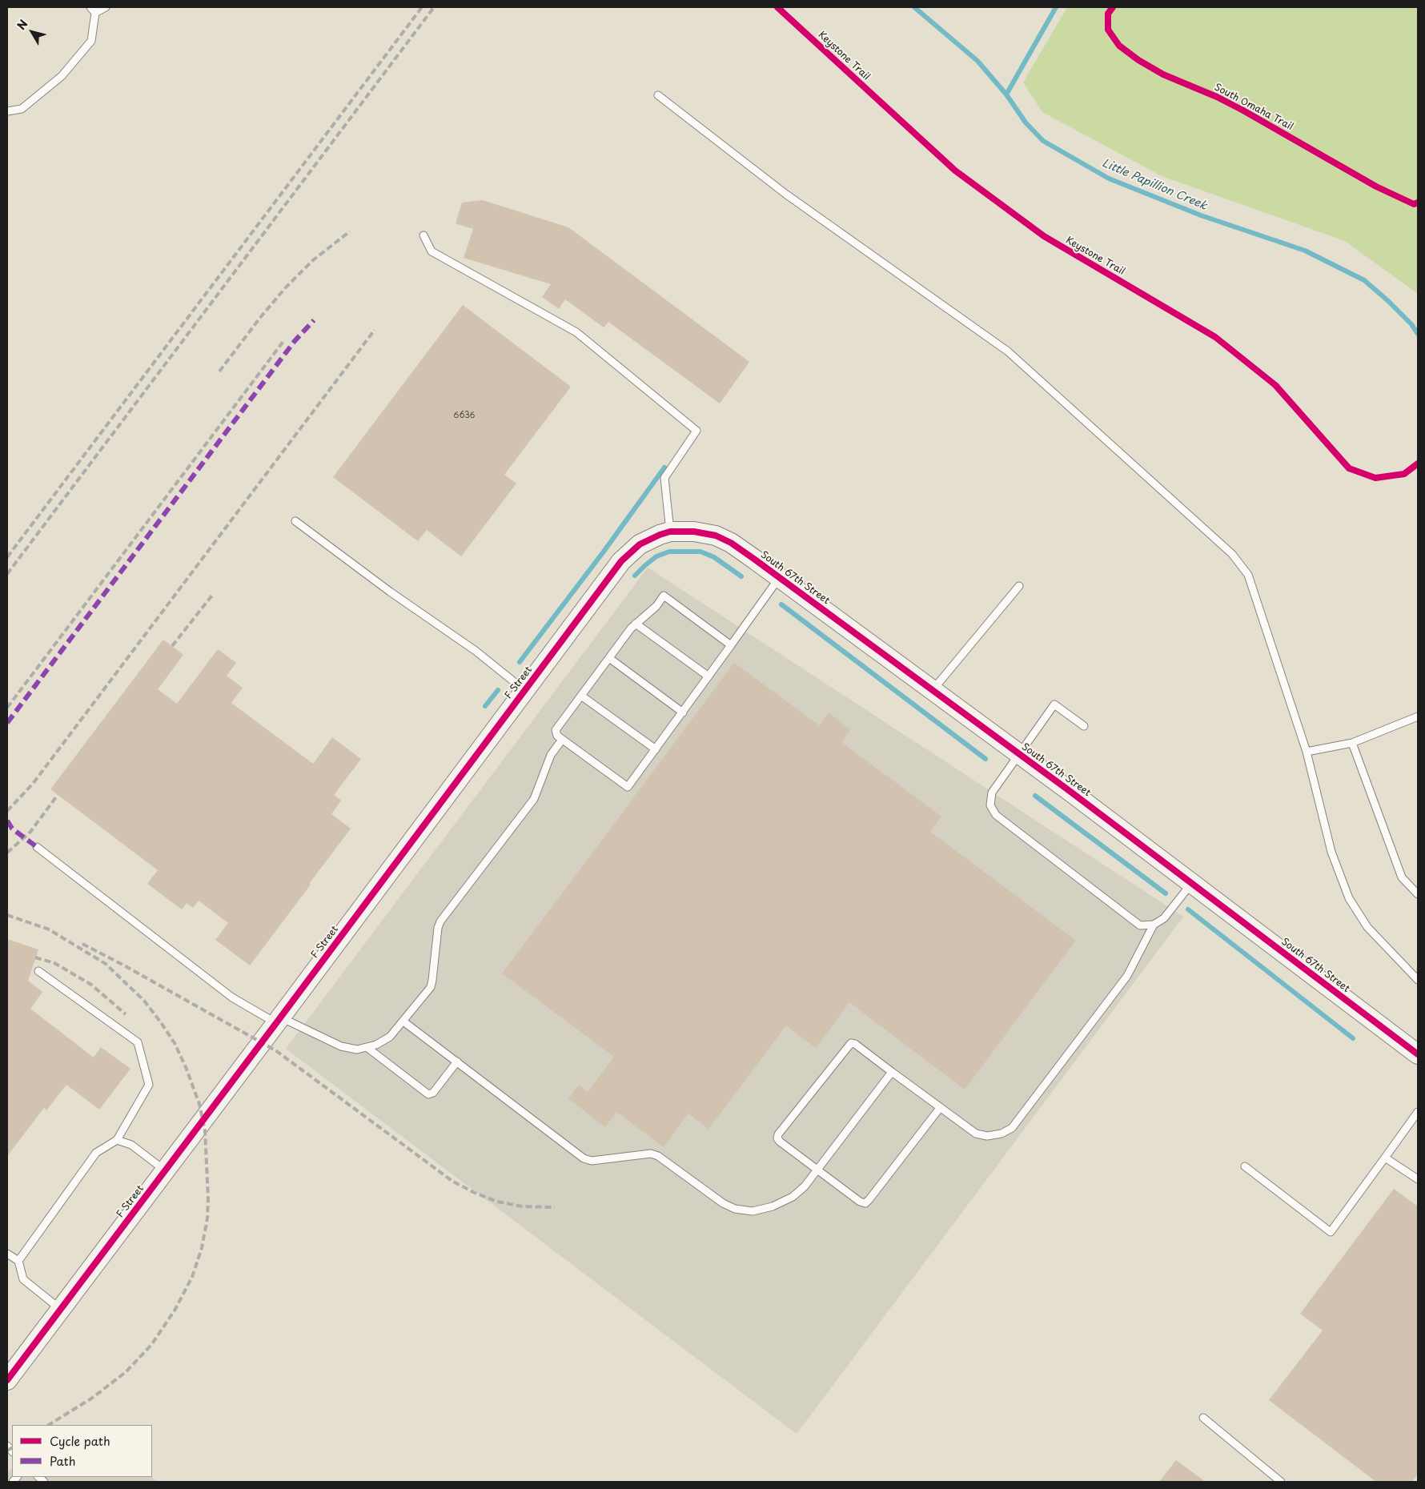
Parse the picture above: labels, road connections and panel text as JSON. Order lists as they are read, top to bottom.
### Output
{
  "streets": {
    "street": ["South 67th Street", "F Street"],
    "cycle path": ["Keystone Trail", "South Omaha Trail"]
  },
  "crossings": [
    ["South 67th Street", "F Street"]
  ],
  "water": ["Little Papillion Creek"],
  "house_numbers": ["6636"],
  "legend": ["Cycle path", "Path"],
  "north": "top left"
}
